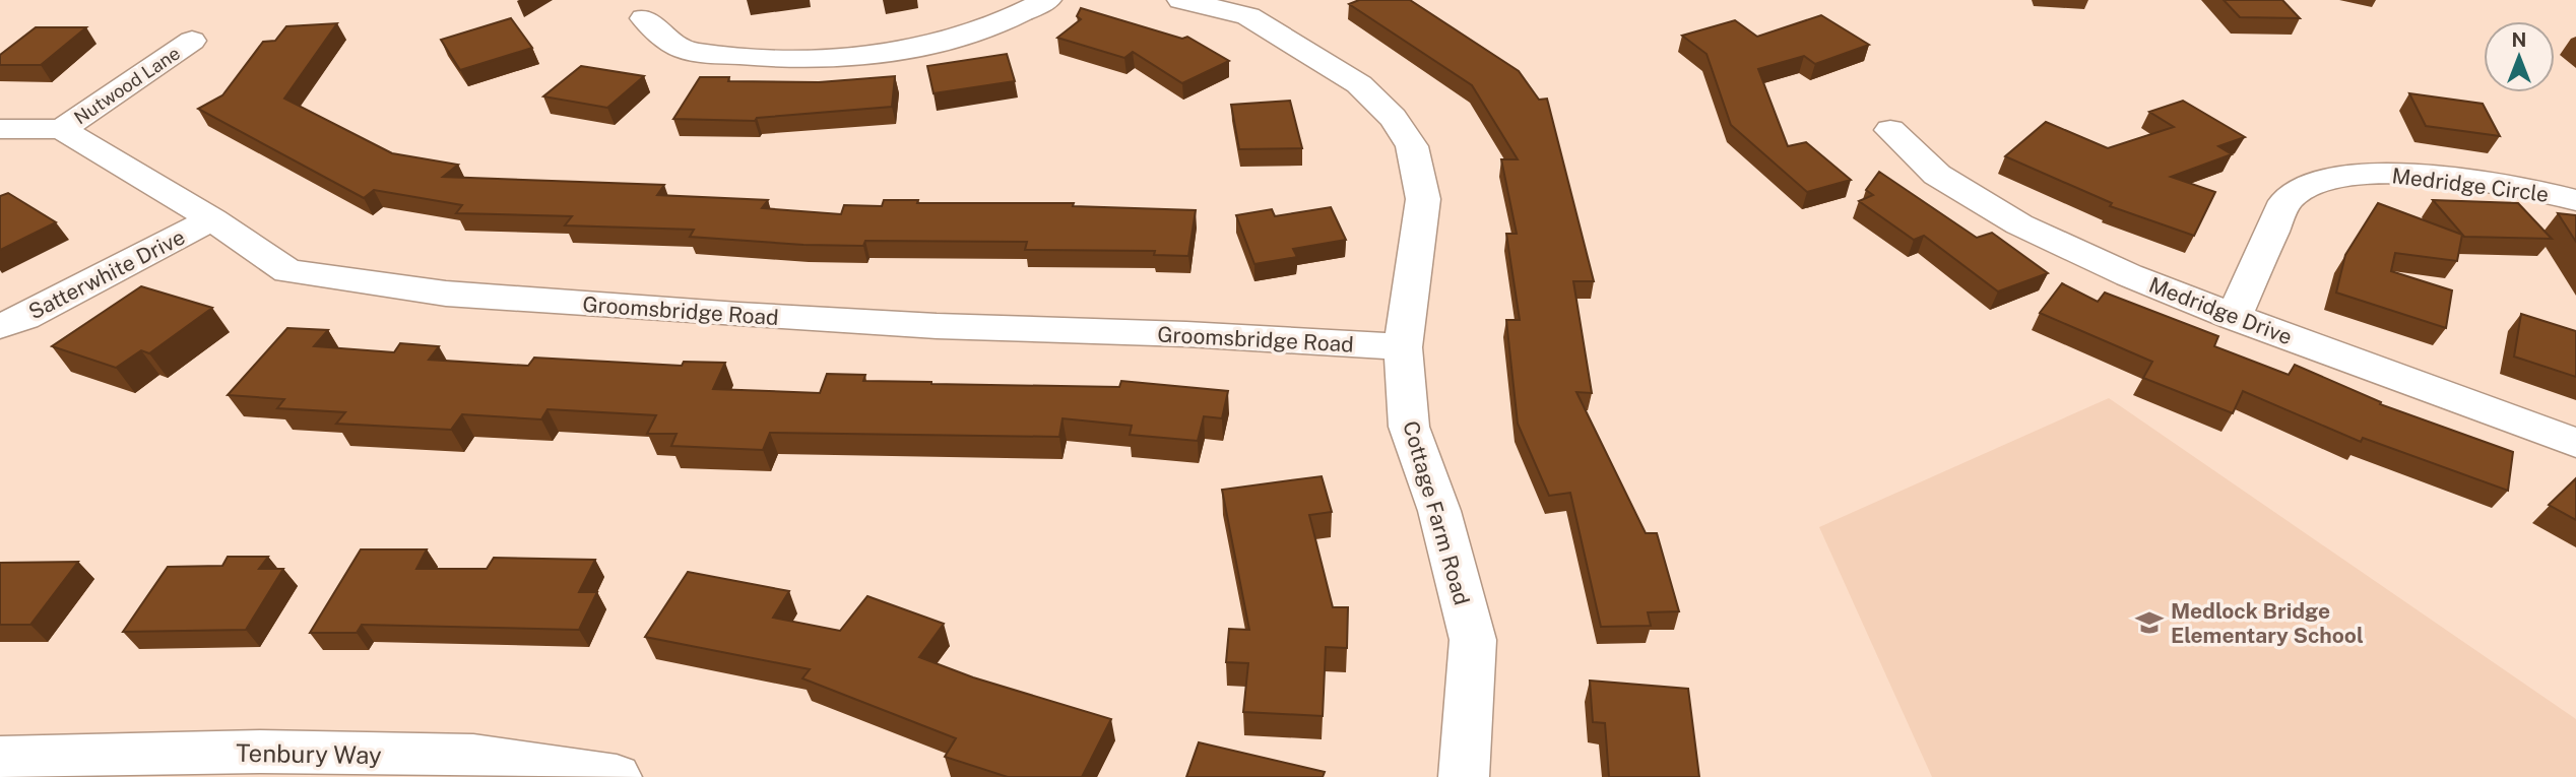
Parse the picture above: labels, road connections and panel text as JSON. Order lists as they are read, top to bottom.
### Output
{
  "streets": {
    "street": [
      "Nutwood Lane",
      "Medridge Circle",
      "Satterwhite Drive",
      "Groomsbridge Road",
      "Medridge Drive",
      "Cottage Farm Road",
      "Tenbury Way"
    ]
  },
  "crossings": [
    ["Nutwood Lane", "Groomsbridge Road"],
    ["Medridge Circle", "Medridge Drive"],
    ["Satterwhite Drive", "Groomsbridge Road"],
    ["Groomsbridge Road", "Cottage Farm Road"]
  ],
  "places": {
    "school or university": ["Medlock Bridge Elementary School"]
  },
  "north": "top"
}
